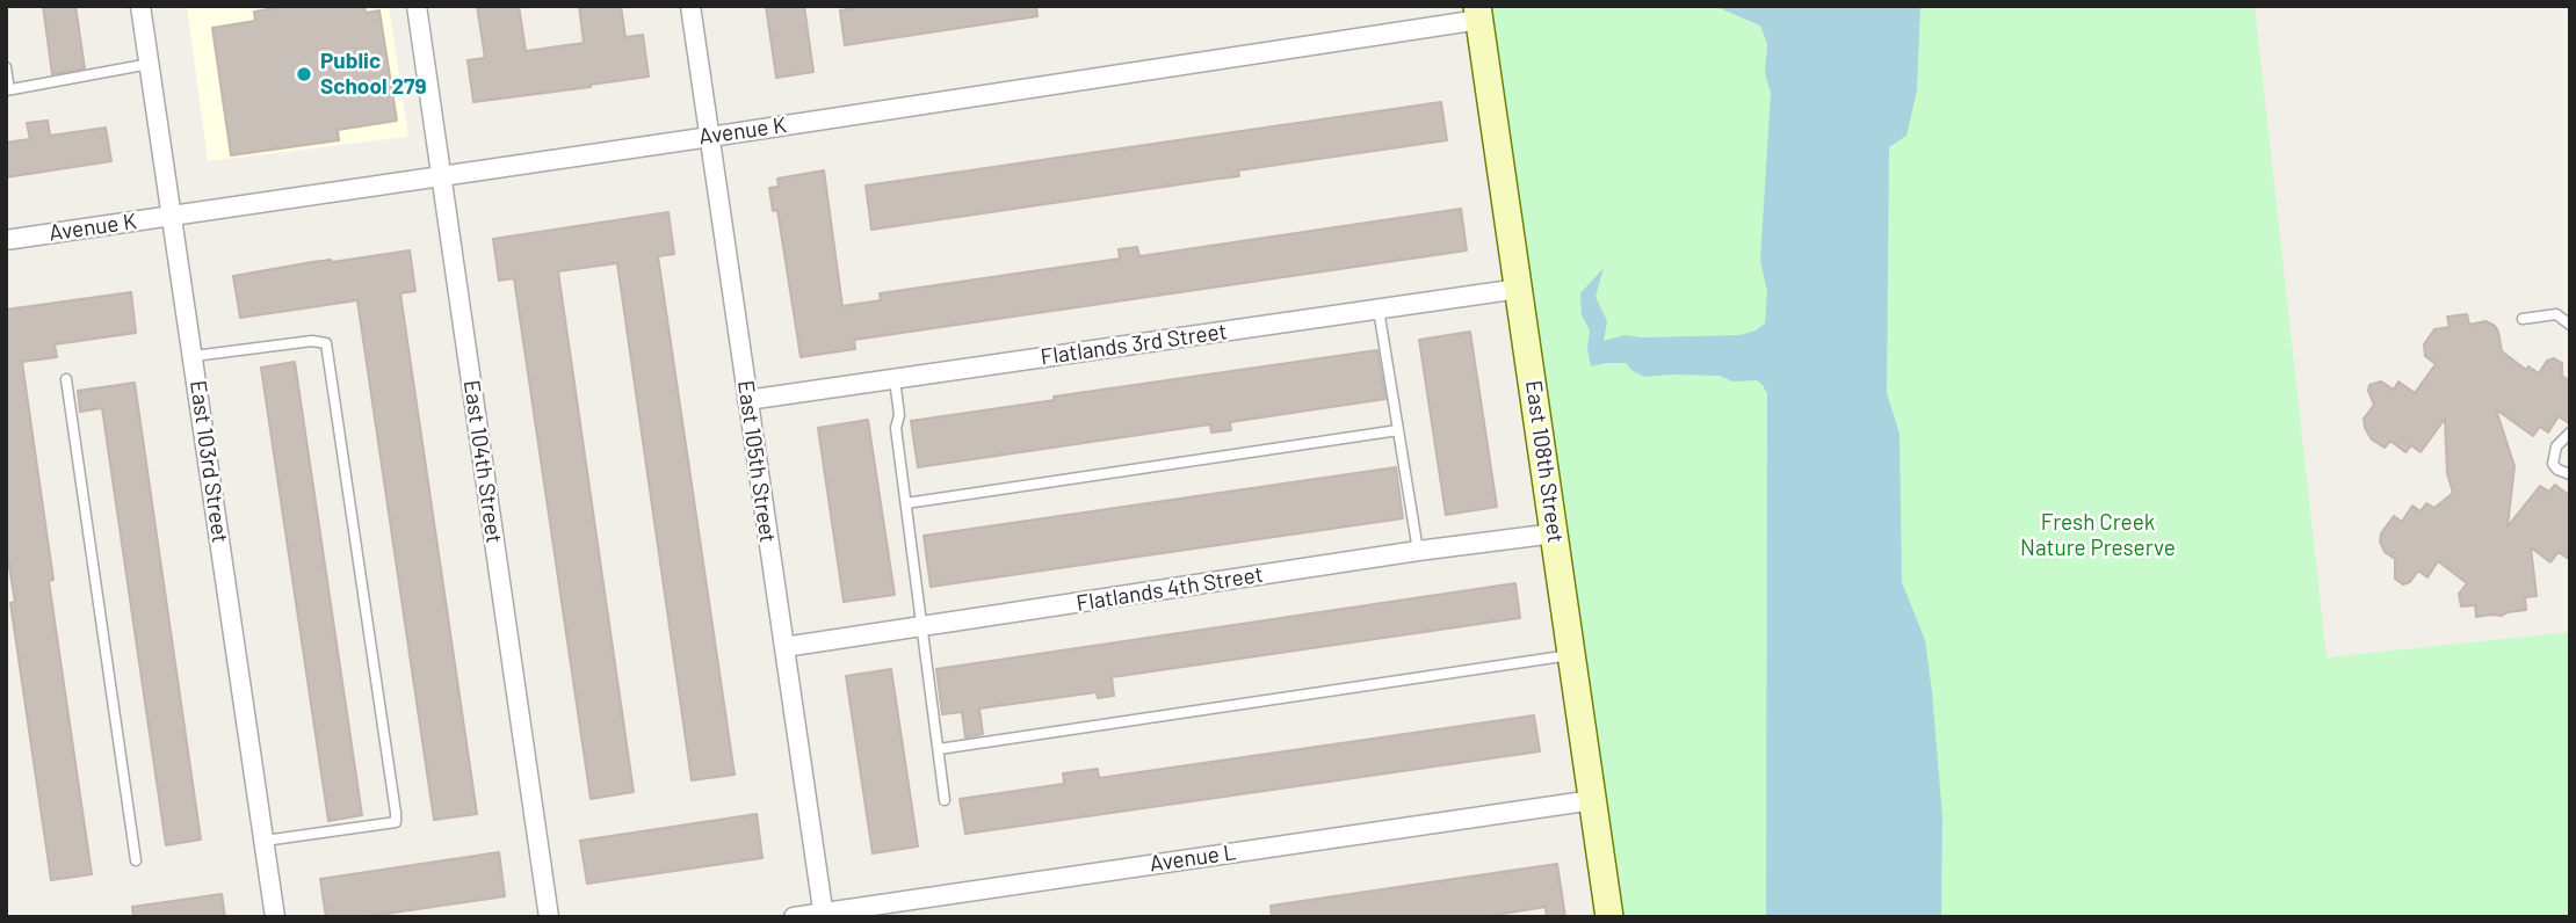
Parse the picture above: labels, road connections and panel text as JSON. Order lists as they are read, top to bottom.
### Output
{
  "streets": {
    "street": [
      "Avenue K",
      "Flatlands 3rd Street",
      "East 103rd Street",
      "East 104th Street",
      "East 105th Street",
      "East 108th Street",
      "Flatlands 4th Street",
      "Avenue L"
    ]
  },
  "crossings": [
    ["Avenue K", "East 103rd Street"],
    ["Avenue K", "East 104th Street"],
    ["Avenue K", "East 105th Street"],
    ["Avenue K", "East 108th Street"],
    ["Flatlands 3rd Street", "East 105th Street"],
    ["Flatlands 3rd Street", "East 108th Street"],
    ["East 105th Street", "Flatlands 4th Street"],
    ["East 105th Street", "Avenue L"],
    ["East 108th Street", "Flatlands 4th Street"],
    ["East 108th Street", "Avenue L"]
  ],
  "parks": ["Fresh Creek Nature Preserve"],
  "places": ["Public School 279"]
}
